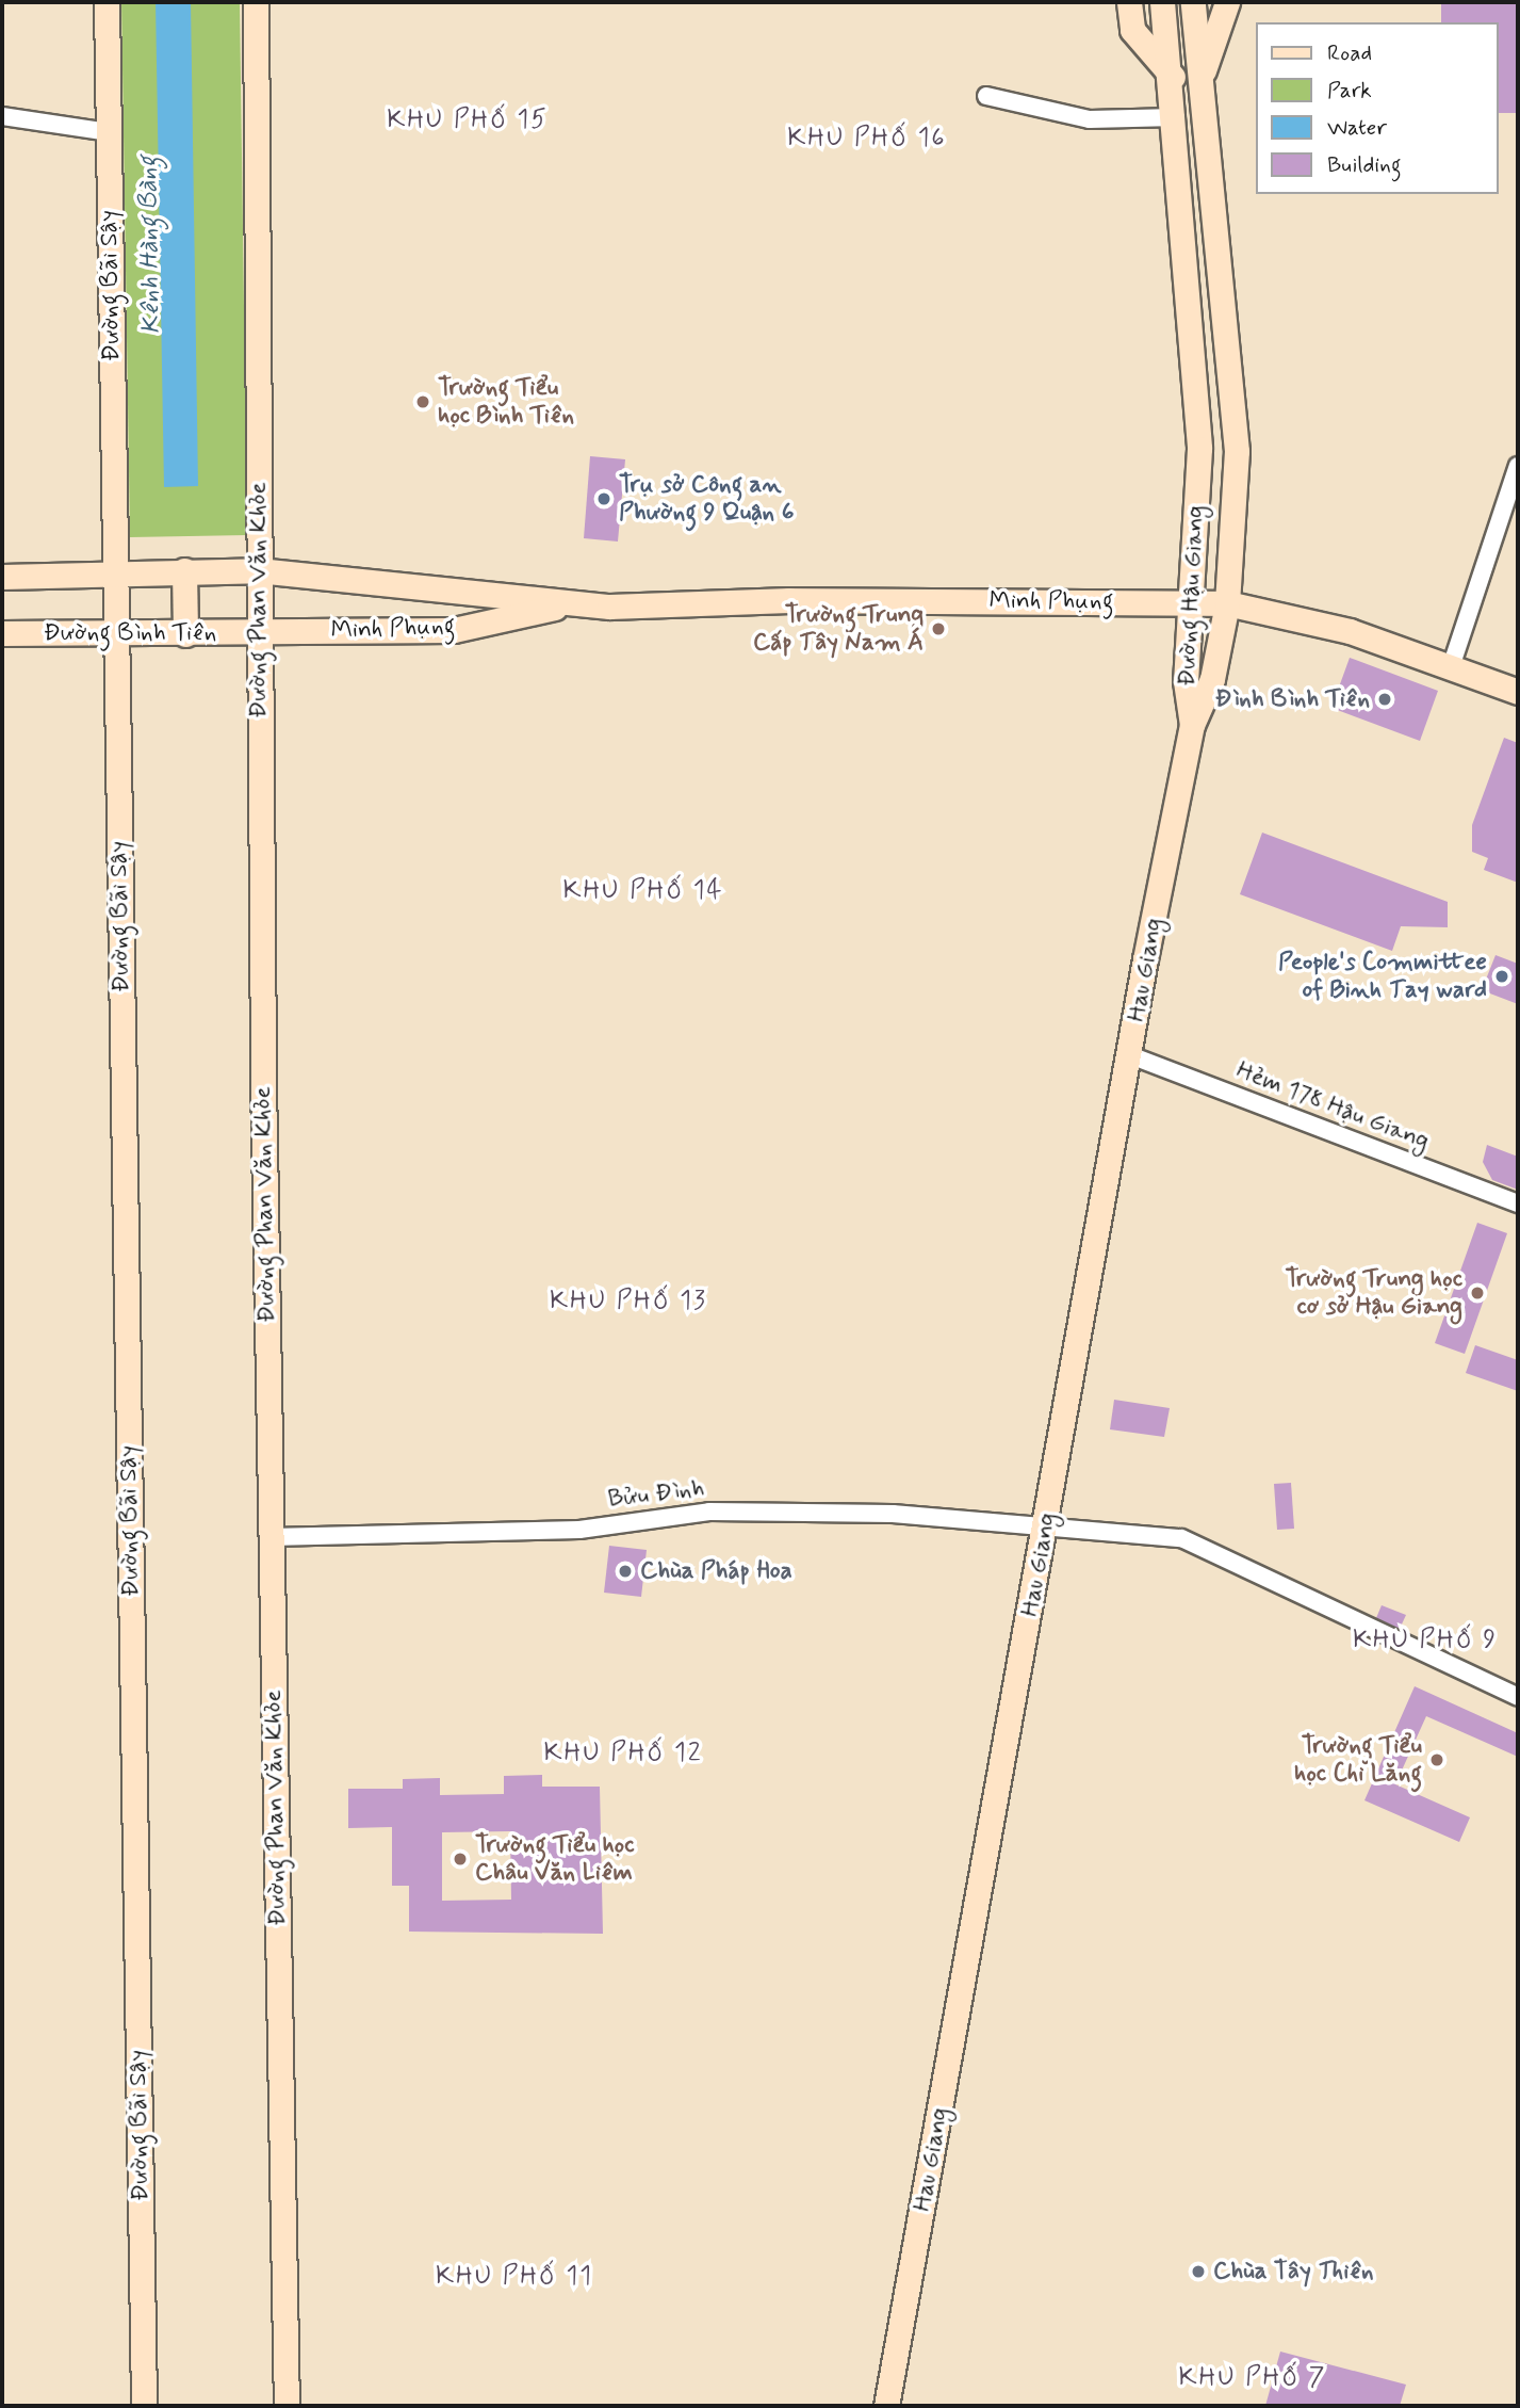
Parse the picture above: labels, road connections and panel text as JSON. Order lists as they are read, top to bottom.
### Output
{
  "streets": {
    "main road": [
      "Đường Bãi Sậy",
      "Đường Hậu Giang",
      "Đường Phan Văn Khỏe",
      "Minh Phụng",
      "Đường Bình Tiên",
      "Hau Giang"
    ],
    "street": ["Hẻm 178 Hậu Giang", "Bửu Đình"]
  },
  "crossings": [
    ["Đường Bãi Sậy", "Đường Bình Tiên"],
    ["Đường Hậu Giang", "Minh Phụng"],
    ["Đường Hậu Giang", "Hau Giang"],
    ["Đường Phan Văn Khỏe", "Minh Phụng"],
    ["Đường Phan Văn Khỏe", "Đường Bình Tiên"],
    ["Đường Phan Văn Khỏe", "Bửu Đình"],
    ["Minh Phụng", "Đường Bình Tiên"],
    ["Hau Giang", "Hẻm 178 Hậu Giang"],
    ["Hau Giang", "Bửu Đình"]
  ],
  "districts": [
    "KHU PHỐ 15",
    "KHU PHỐ 16",
    "KHU PHỐ 14",
    "KHU PHỐ 13",
    "KHU PHỐ 9",
    "KHU PHỐ 12",
    "KHU PHỐ 11",
    "KHU PHỐ 7"
  ],
  "water": ["Kênh Hàng Bàng"],
  "places": [
    "Trường Tiểu học Bình Tiên",
    "Trụ sở Công an Phường 9 Quận 6",
    "Trường Trung Cấp Tây Nam Á",
    "Đình Bình Tiên",
    "People's Committee of Binh Tay ward",
    "Trường Trung học cơ sở Hậu Giang",
    "Chùa Pháp Hoa",
    "Trường Tiểu học Chi Lăng",
    "Trường Tiểu học Châu Văn Liêm",
    "Chùa Tây Thiên"
  ],
  "legend": [
    "Road",
    "Park",
    "Water",
    "Building"
  ]
}
